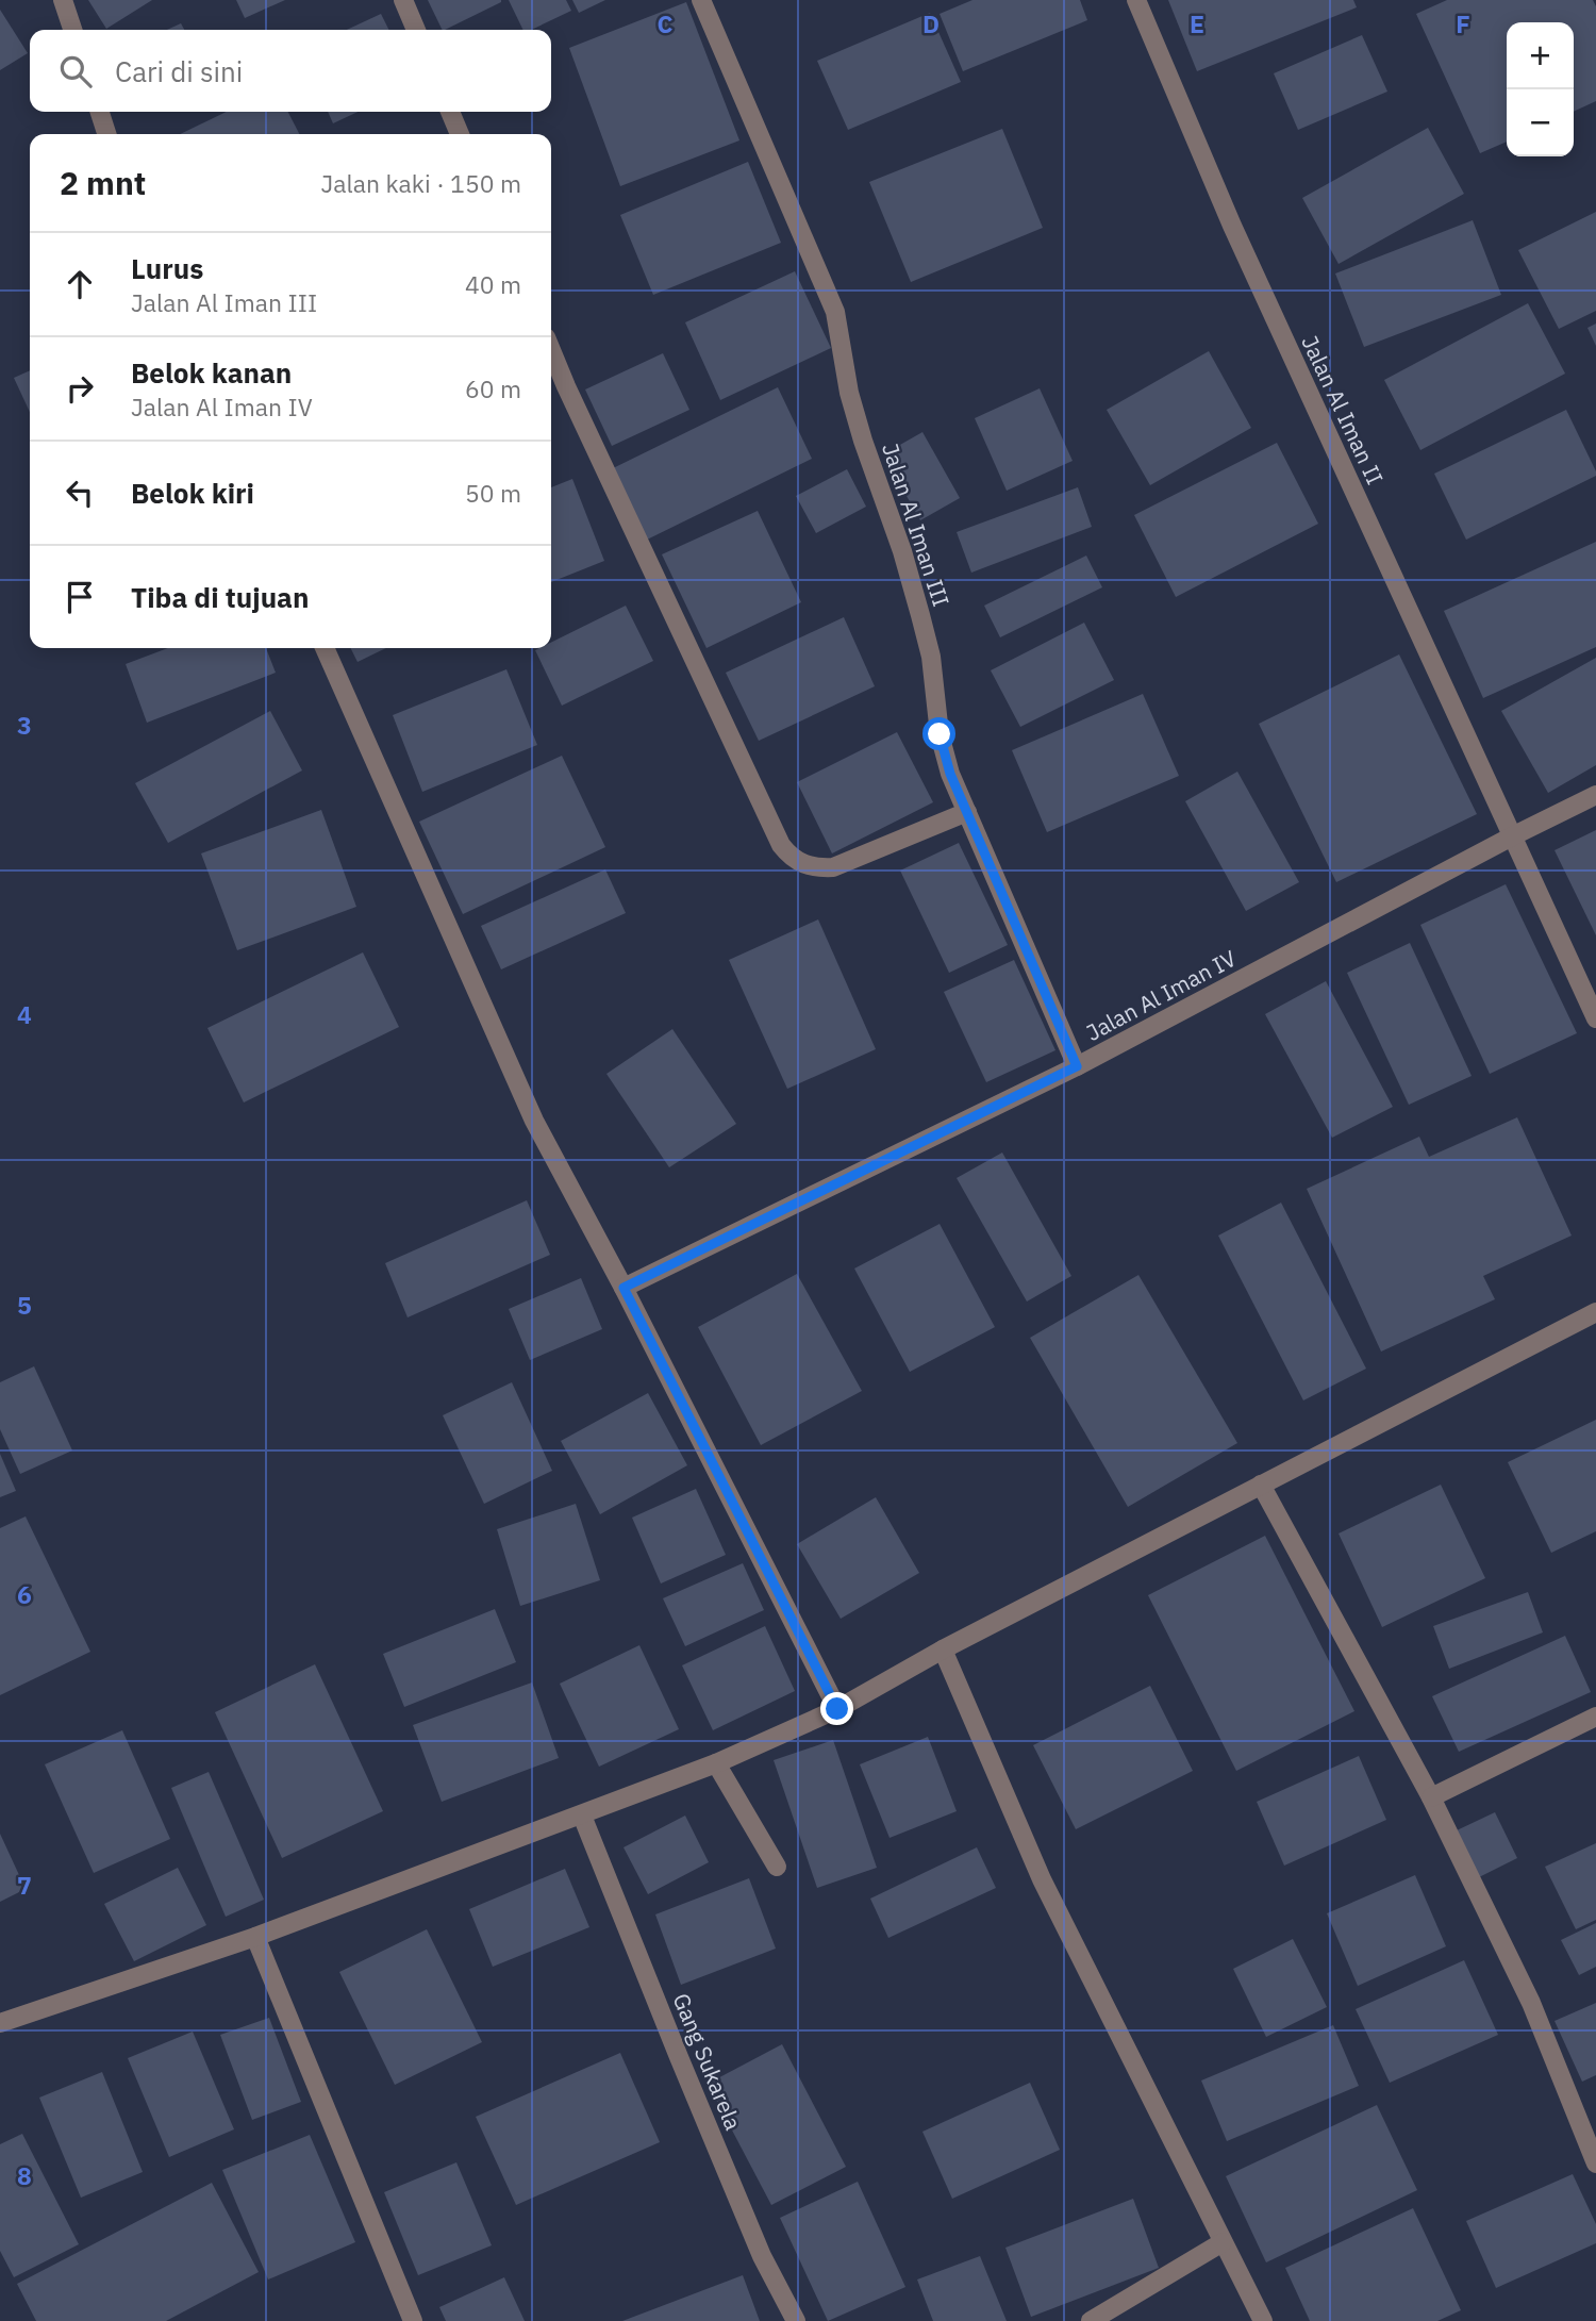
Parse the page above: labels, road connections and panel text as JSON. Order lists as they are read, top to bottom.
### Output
{
  "streets": {
    "street": [
      "Jalan Al Iman II",
      "Jalan Al Iman III",
      "Jalan Al Iman IV",
      "Gang Sukarela"
    ]
  },
  "crossings": [
    ["Jalan Al Iman II", "Jalan Al Iman IV"],
    ["Jalan Al Iman III", "Jalan Al Iman IV"]
  ],
  "page": {
    "map_buttons": ["+", "−"],
    "search": "Cari di sini",
    "heading": ["2 mnt", "Jalan kaki · 150 m"],
    "list": [
      ["Lurus", "Jalan Al Iman III", "40 m"],
      ["Belok kanan", "Jalan Al Iman IV", "60 m"],
      ["Belok kiri", "50 m"],
      "Tiba di tujuan"
    ]
  },
  "grid": {
    "columns": [
      "C",
      "D",
      "E",
      "F"
    ],
    "rows": [
      "3",
      "4",
      "5",
      "6",
      "7",
      "8"
    ]
  }
}
